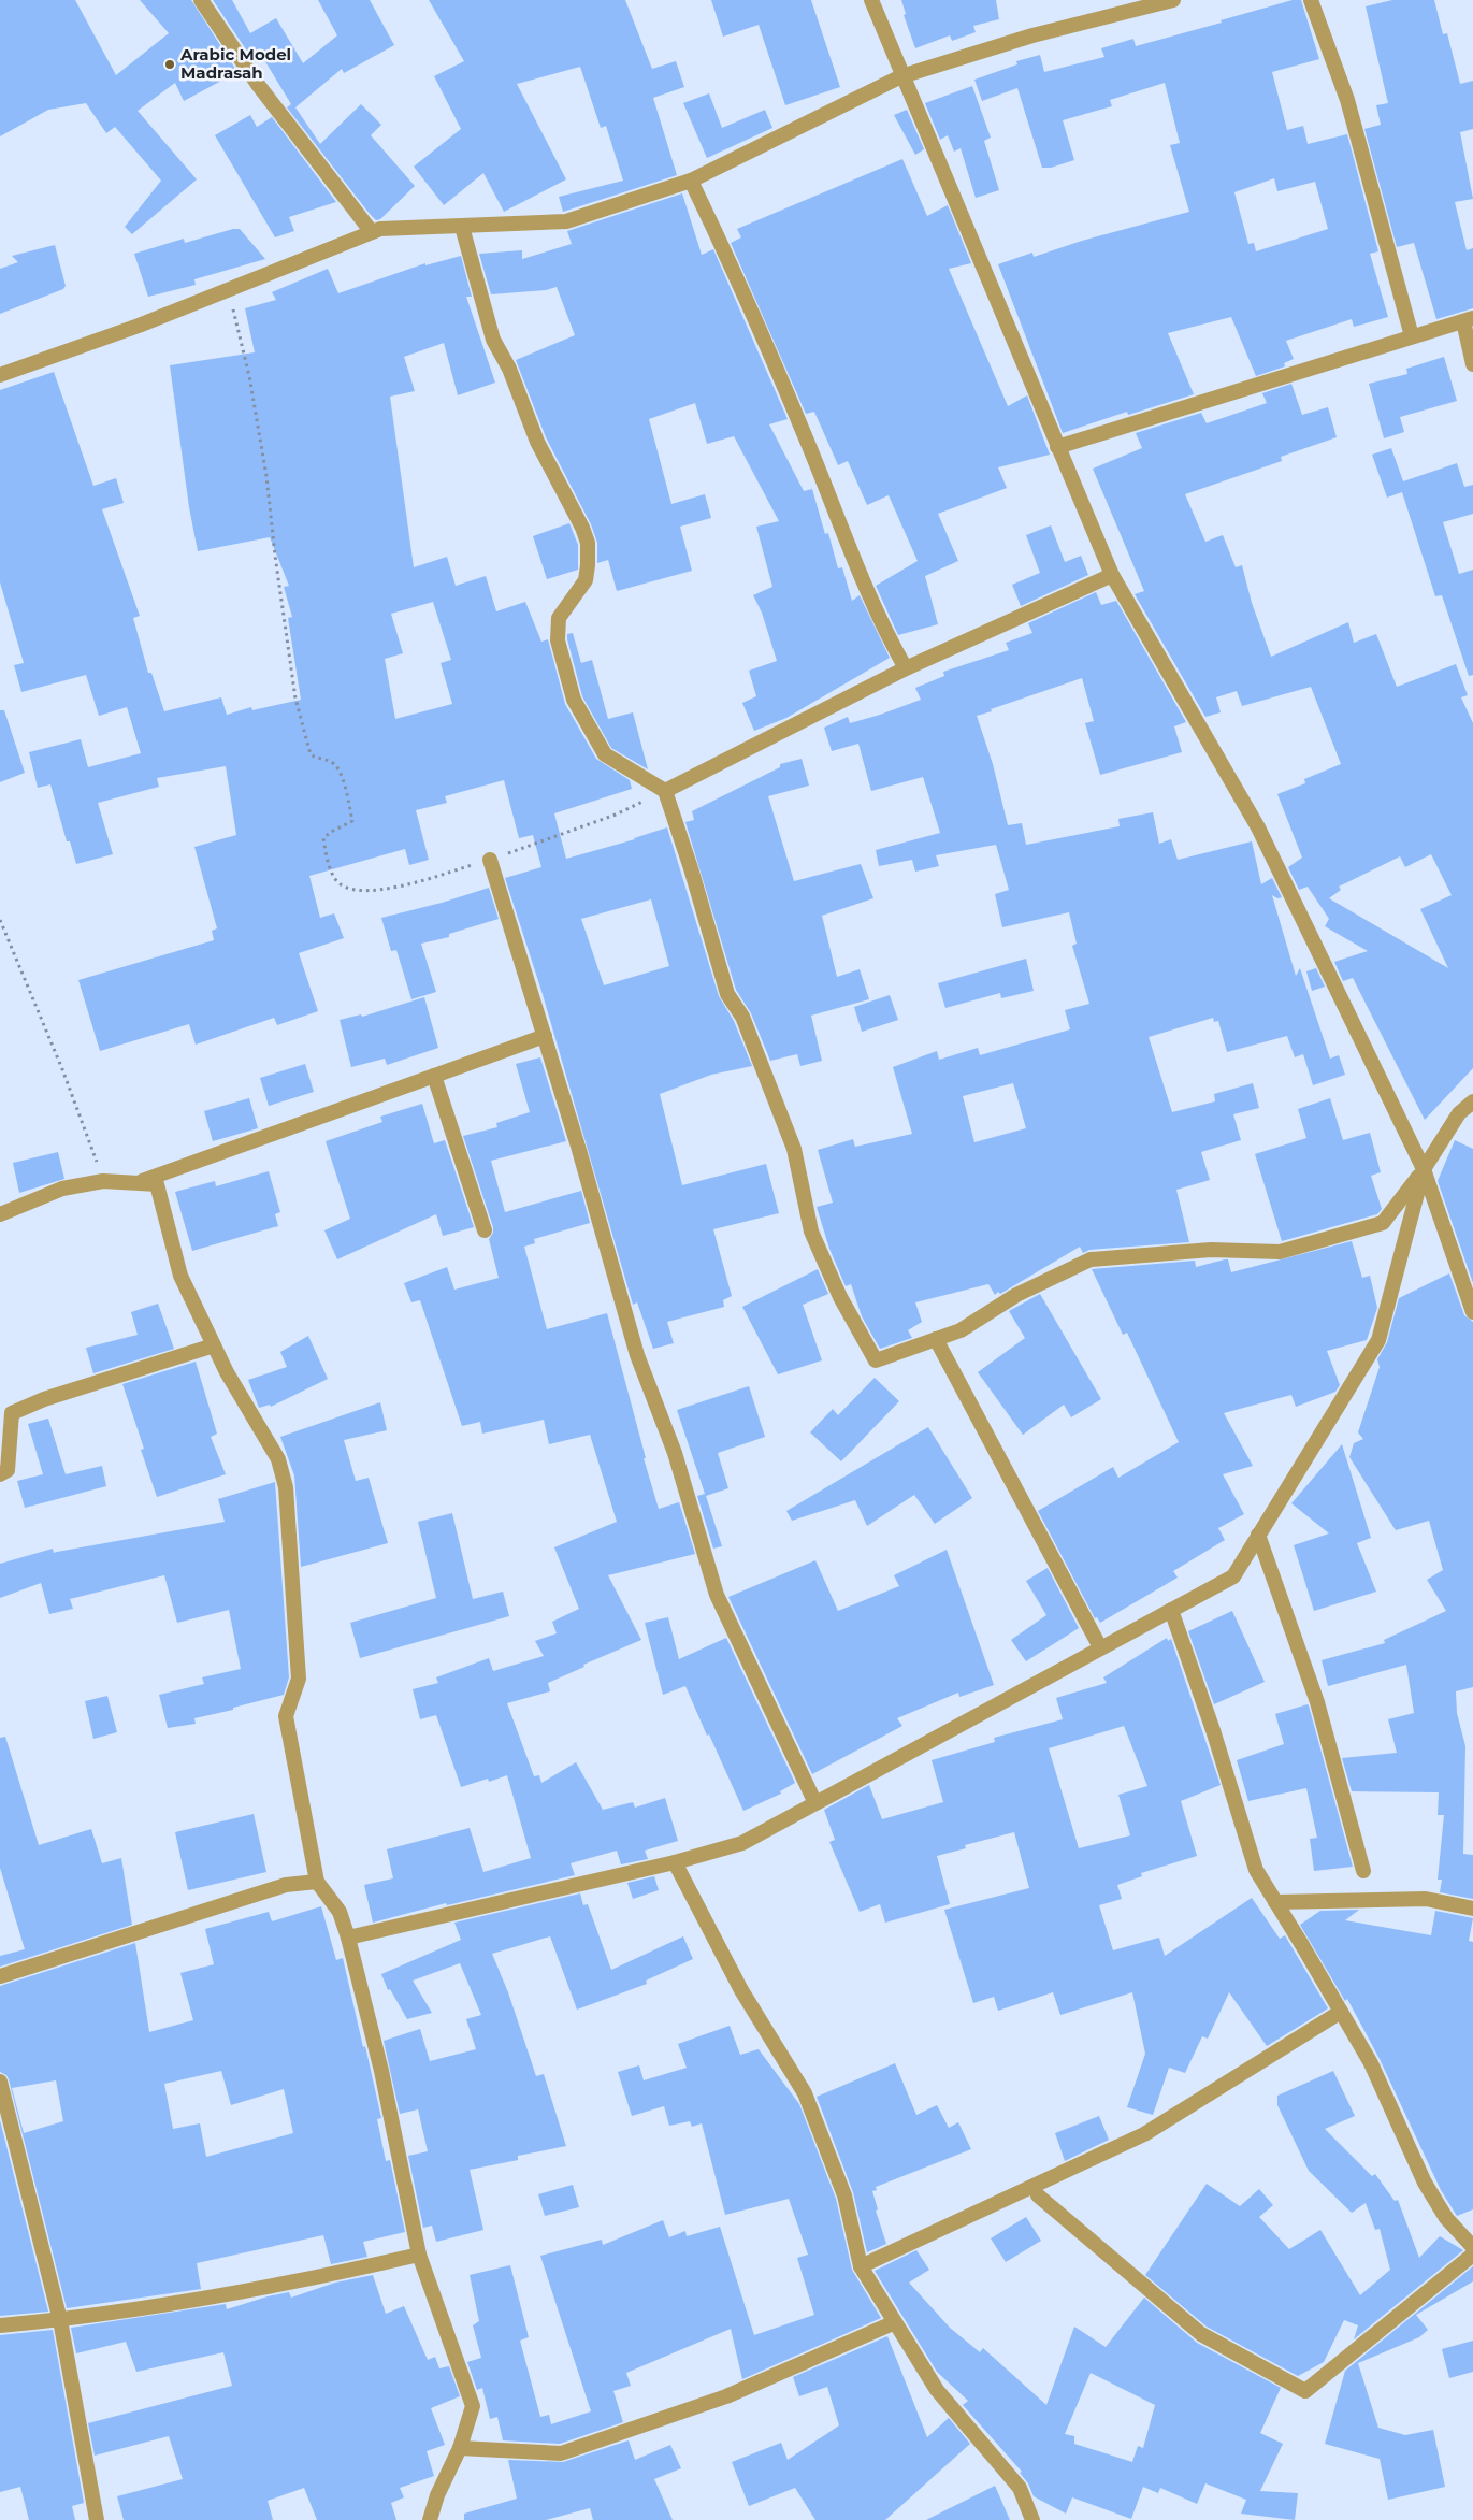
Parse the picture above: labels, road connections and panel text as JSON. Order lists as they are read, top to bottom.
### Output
{
  "places": ["Arabic Model Madrasah"]
}
